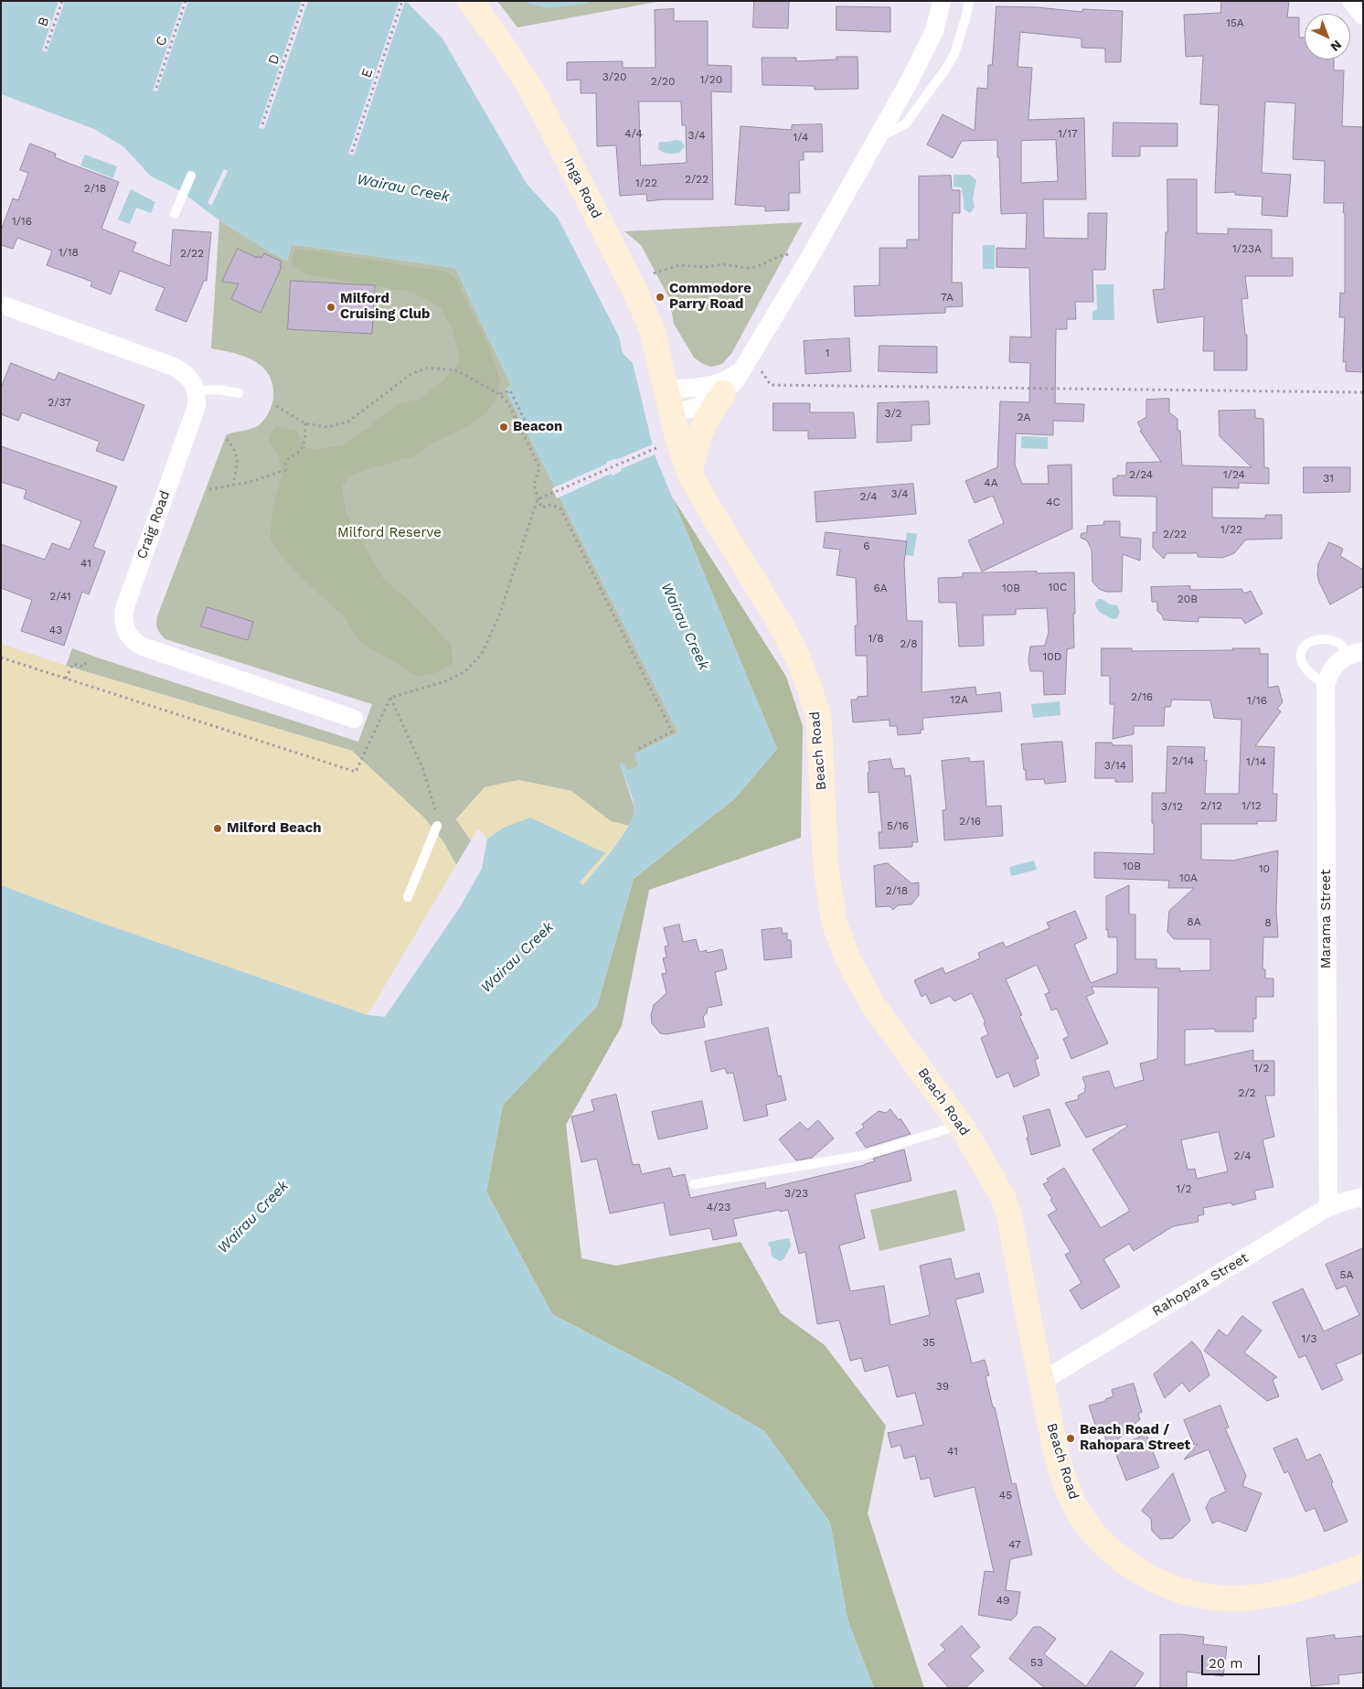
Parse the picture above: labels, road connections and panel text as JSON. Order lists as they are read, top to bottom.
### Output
{
  "streets": {
    "main road": ["Inga Road", "Beach Road"],
    "street": ["Craig Road", "Marama Street", "Rahopara Street"],
    "path": [
      "B",
      "C",
      "D",
      "E"
    ]
  },
  "crossings": [
    ["Inga Road", "Beach Road"],
    ["Beach Road", "Rahopara Street"],
    ["Marama Street", "Rahopara Street"]
  ],
  "water": ["Wairau Creek"],
  "parks": ["Milford Reserve"],
  "places": [
    "Commodore Parry Road",
    "Milford Cruising Club",
    "Beacon",
    "Milford Beach",
    "Beach Road / Rahopara Street"
  ],
  "house_numbers": [
    "15A",
    "3/20",
    "1/20",
    "2/20",
    "4/4",
    "1/17",
    "3/4",
    "1/4",
    "2/22",
    "1/22",
    "2/18",
    "1/16",
    "1/23A",
    "1/18",
    "2/22",
    "7A",
    "1",
    "2/37",
    "3/2",
    "2A",
    "2/24",
    "1/24",
    "31",
    "4A",
    "3/4",
    "2/4",
    "4C",
    "1/22",
    "2/22",
    "6",
    "41",
    "10C",
    "6A",
    "10B",
    "2/41",
    "20B",
    "43",
    "1/8",
    "2/8",
    "10D",
    "2/16",
    "12A",
    "1/16",
    "2/14",
    "1/14",
    "3/14",
    "2/12",
    "1/12",
    "3/12",
    "2/16",
    "5/16",
    "10B",
    "10",
    "10A",
    "2/18",
    "8A",
    "8",
    "1/2",
    "2/2",
    "2/4",
    "1/2",
    "3/23",
    "4/23",
    "5A",
    "1/3",
    "35",
    "39",
    "41",
    "45",
    "47",
    "49",
    "53"
  ],
  "scale_bar": "20 m",
  "north": "bottom right"
}
